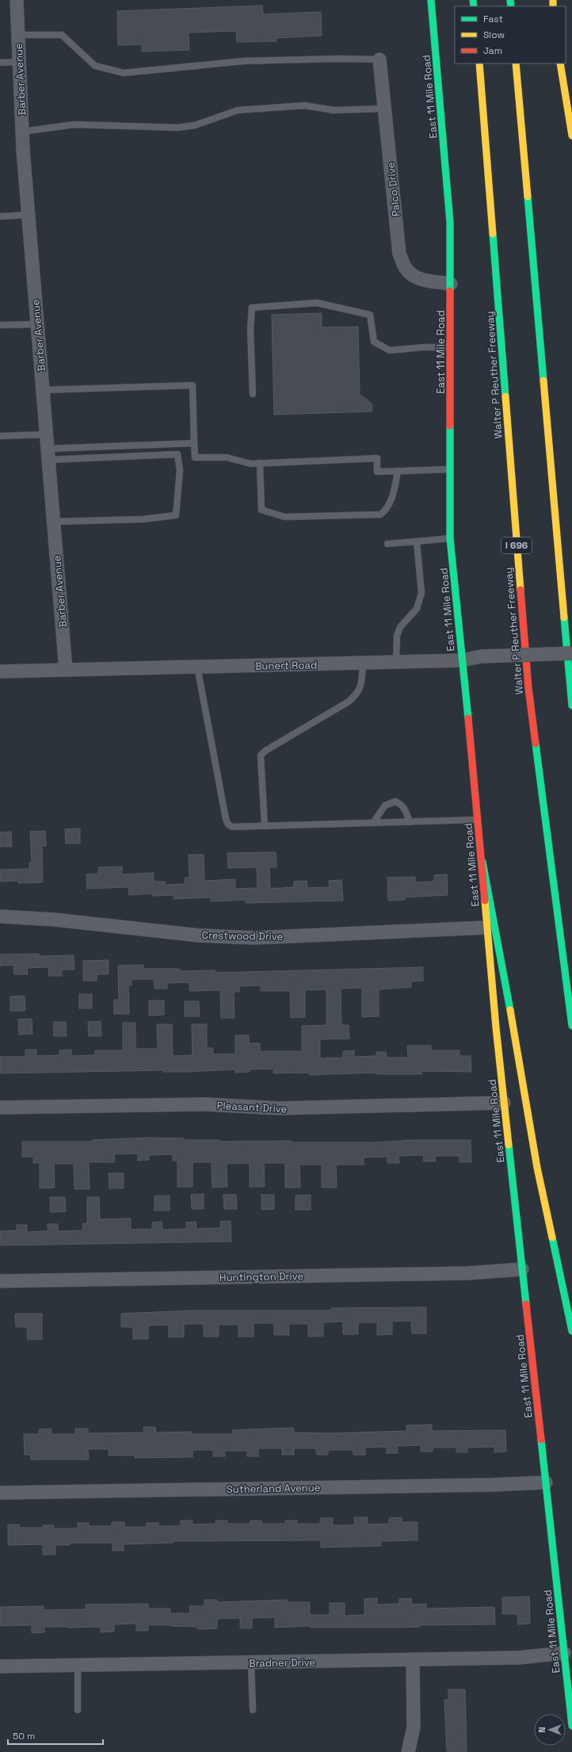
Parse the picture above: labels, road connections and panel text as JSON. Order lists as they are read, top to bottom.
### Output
{
  "streets": {
    "main road": ["East 11 Mile Road", "Walter P Reuther Freeway", "I 696"],
    "street": [
      "Barber Avenue",
      "Palco Drive",
      "Bunert Road",
      "Crestwood Drive",
      "Pleasant Drive",
      "Huntington Drive",
      "Sutherland Avenue",
      "Bradner Drive"
    ]
  },
  "crossings": [
    ["Barber Avenue", "Bunert Road"],
    ["East 11 Mile Road", "Palco Drive"],
    ["East 11 Mile Road", "Bunert Road"],
    ["East 11 Mile Road", "Crestwood Drive"],
    ["East 11 Mile Road", "Pleasant Drive"],
    ["East 11 Mile Road", "Huntington Drive"],
    ["East 11 Mile Road", "Sutherland Avenue"],
    ["East 11 Mile Road", "Bradner Drive"]
  ],
  "legend": ["Fast", "Slow", "Jam"],
  "scale_bar": "50 m",
  "north": "left"
}
